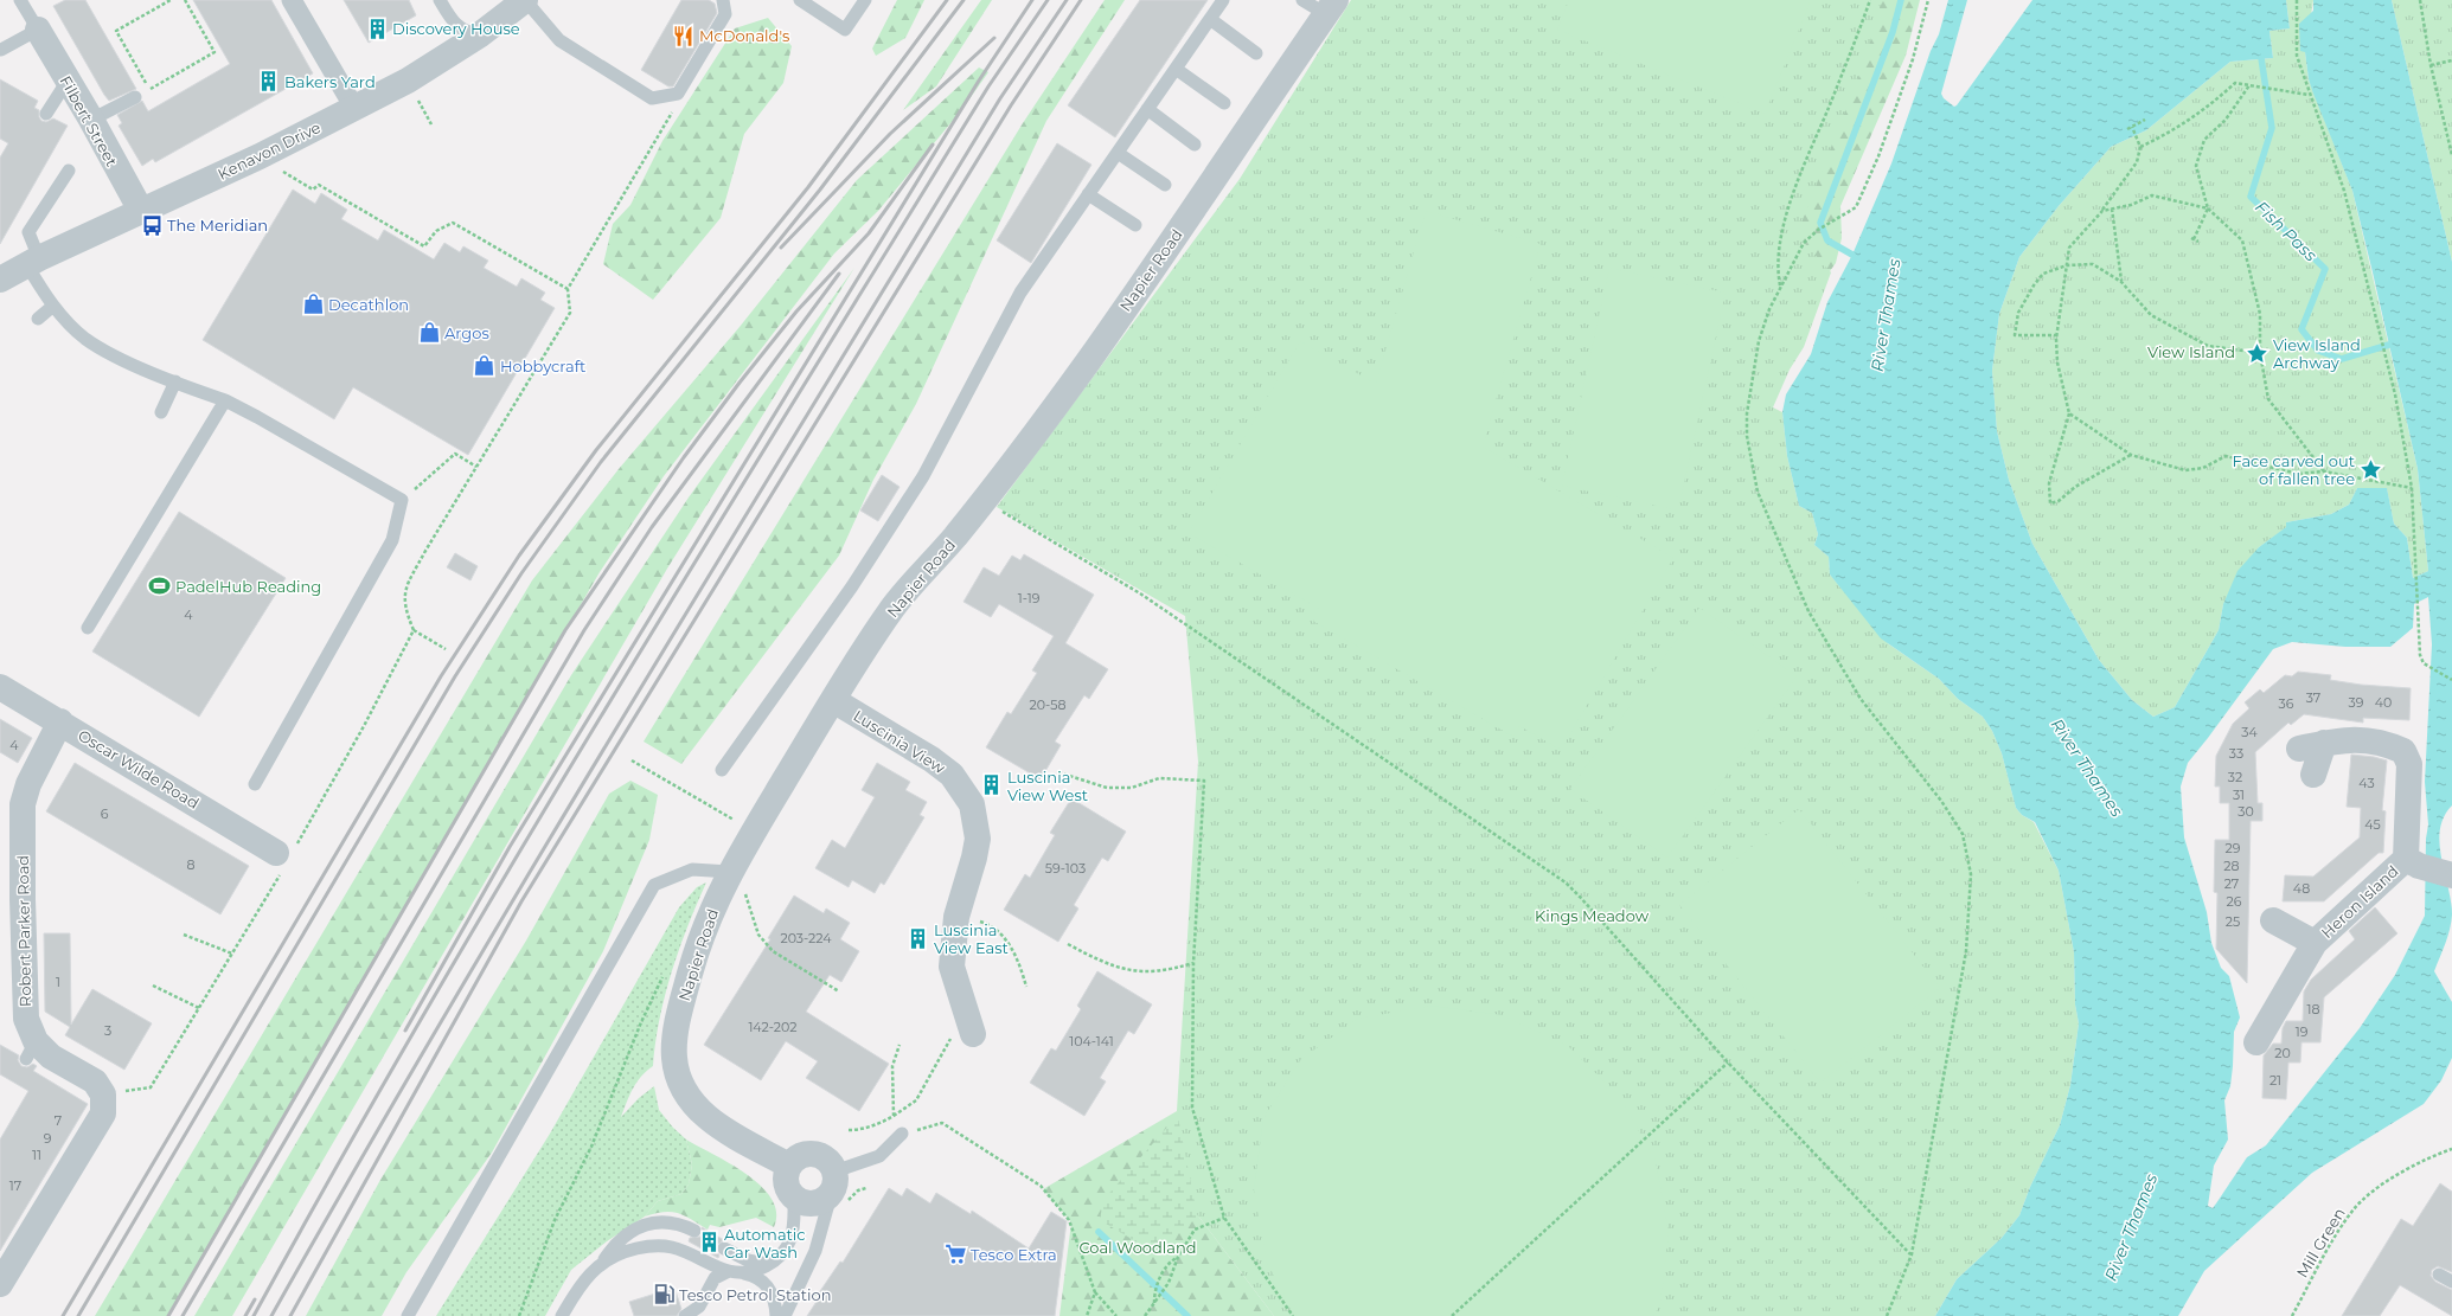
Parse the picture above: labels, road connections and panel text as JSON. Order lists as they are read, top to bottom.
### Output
{
  "streets": {
    "street": [
      "Filbert Street",
      "Kenavon Drive",
      "Napier Road",
      "Luscinia View",
      "Oscar Wilde Road",
      "Heron Island",
      "Robert Parker Road"
    ],
    "path": ["Mill Green"]
  },
  "crossings": [
    ["Filbert Street", "Kenavon Drive"],
    ["Napier Road", "Luscinia View"],
    ["Oscar Wilde Road", "Robert Parker Road"]
  ],
  "water": ["Fish Pass", "River Thames"],
  "parks": ["View Island", "Kings Meadow", "Coal Woodland"],
  "places": {
    "building": [
      "Discovery House",
      "Bakers Yard",
      "Luscinia View West",
      "Luscinia View East",
      "Automatic Car Wash"
    ],
    "restaurant": ["McDonald's"],
    "bus stop": ["The Meridian"],
    "shop": ["Decathlon", "Argos", "Hobbycraft"],
    "place": ["View Island Archway", "Face carved out of fallen tree"],
    "sports": ["PadelHub Reading"],
    "supermarket": ["Tesco Extra"],
    "fuel station": ["Tesco Petrol Station"]
  },
  "house_numbers": [
    "1-19",
    "4",
    "37",
    "39",
    "40",
    "36",
    "20-58",
    "34",
    "4",
    "33",
    "32",
    "43",
    "31",
    "30",
    "6",
    "45",
    "29",
    "8",
    "28",
    "59-103",
    "27",
    "48",
    "26",
    "25",
    "203-224",
    "1",
    "18",
    "142-202",
    "3",
    "19",
    "104-141",
    "20",
    "21",
    "7",
    "9",
    "11",
    "17"
  ]
}
